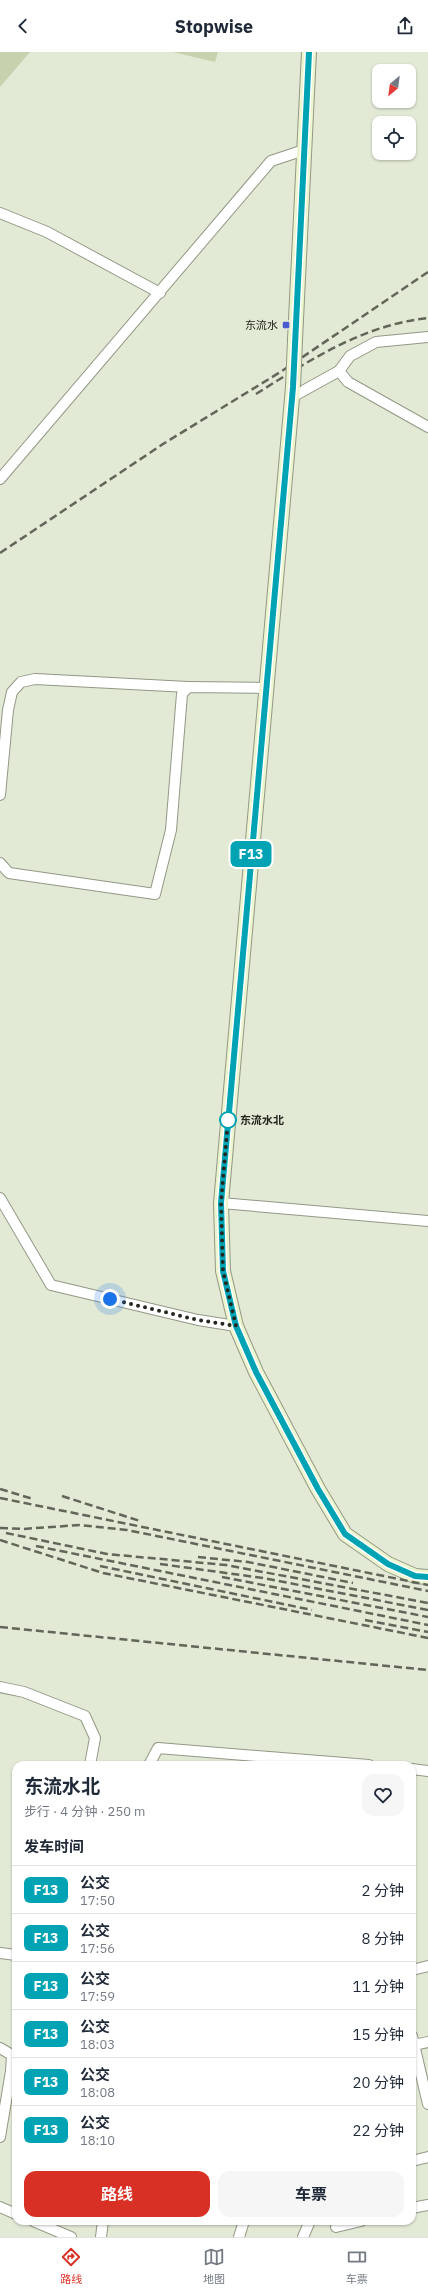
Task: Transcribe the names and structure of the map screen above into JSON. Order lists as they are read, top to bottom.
{
  "places": {
    "transit": ["东流水"],
    "other": ["东流水北"]
  },
  "lines": ["bus line F13"],
  "north": "bottom left",
  "page": {
    "header": "Stopwise",
    "on_map": "F13",
    "heading": [
      ["东流水北", "步行 · 4 分钟 · 250 m"],
      "发车时间"
    ],
    "list": [
      {
        "mark": "F13",
        "name": "公交",
        "note": "17:50",
        "value": "2 分钟"
      },
      {
        "mark": "F13",
        "name": "公交",
        "note": "17:56",
        "value": "8 分钟"
      },
      {
        "mark": "F13",
        "name": "公交",
        "note": "17:59",
        "value": "11 分钟"
      },
      {
        "mark": "F13",
        "name": "公交",
        "note": "18:03",
        "value": "15 分钟"
      },
      {
        "mark": "F13",
        "name": "公交",
        "note": "18:08",
        "value": "20 分钟"
      },
      {
        "mark": "F13",
        "name": "公交",
        "note": "18:10",
        "value": "22 分钟"
      }
    ],
    "buttons": ["路线", "车票"],
    "tabs": ["路线", "地图", "车票"]
  }
}
